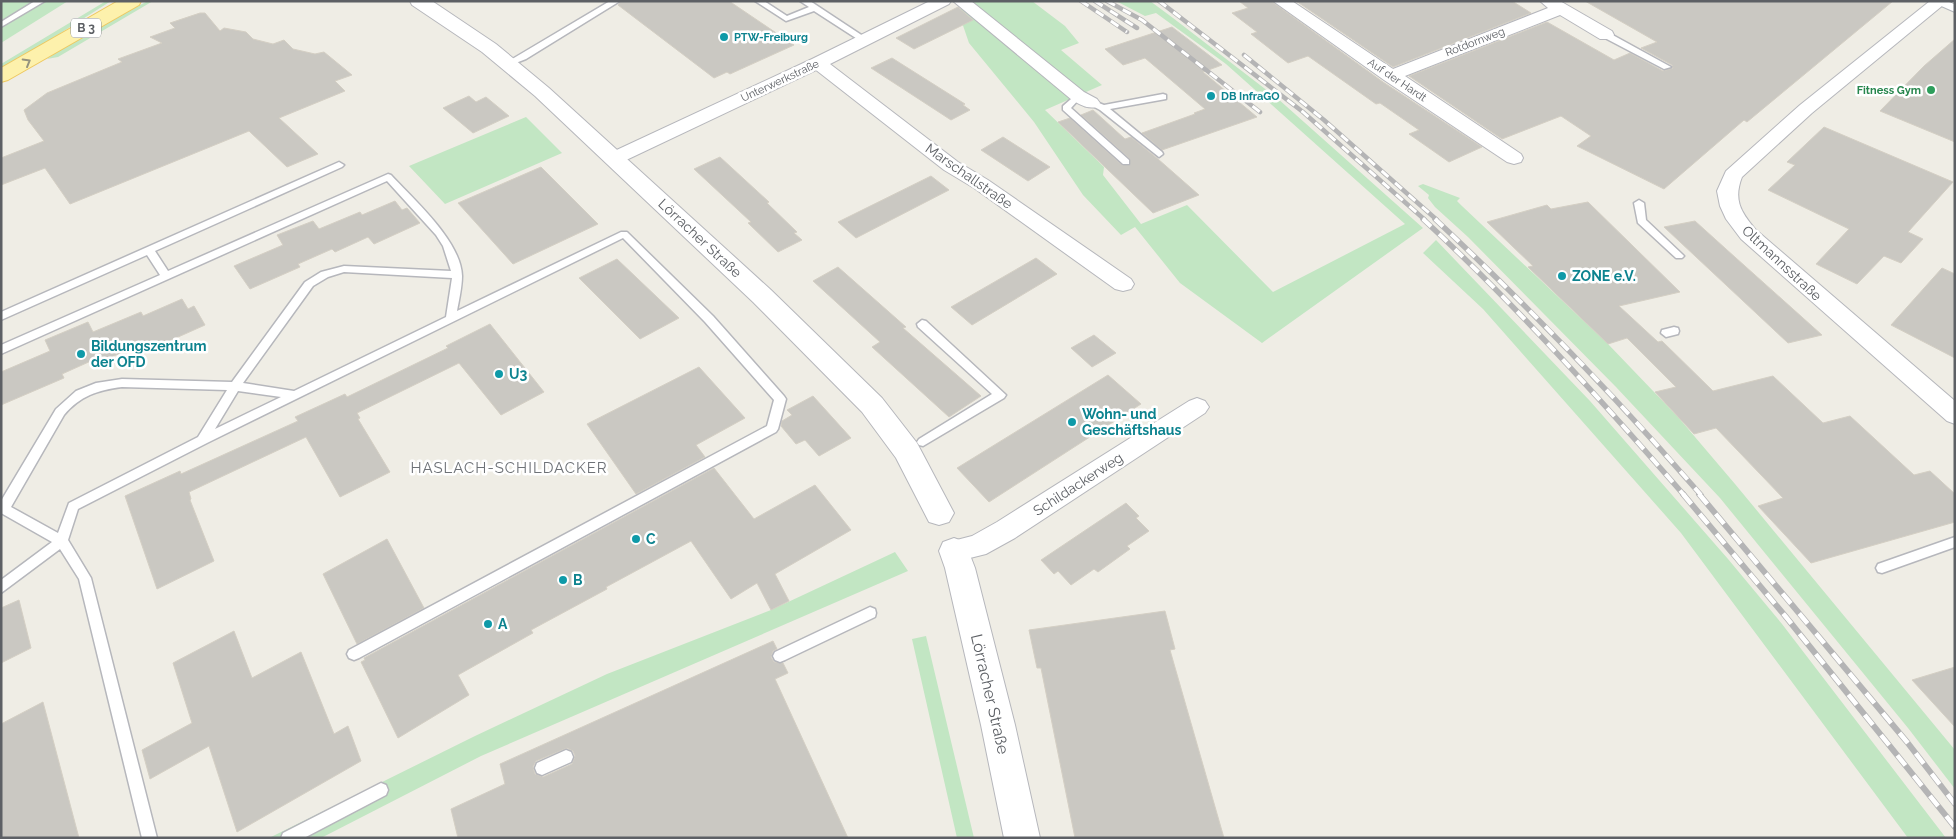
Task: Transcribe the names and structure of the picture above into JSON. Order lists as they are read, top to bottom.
{
  "streets": {
    "main road": ["B 3"],
    "street": [
      "Rotdornweg",
      "Auf der Hardt",
      "Unterwerkstraße",
      "Marschallstraße",
      "Lörracher Straße",
      "Oltmannsstraße",
      "Schildackerweg"
    ]
  },
  "crossings": [
    ["Rotdornweg", "Auf der Hardt"],
    ["Unterwerkstraße", "Marschallstraße"],
    ["Unterwerkstraße", "Lörracher Straße"],
    ["Lörracher Straße", "Schildackerweg"]
  ],
  "districts": ["HASLACH-SCHILDACKER"],
  "places": [
    "PTW-Freiburg",
    "Fitness Gym",
    "DB InfraGO",
    "ZONE e.V.",
    "Bildungszentrum der OFD",
    "U3",
    "Wohn- und Geschäftshaus",
    "C",
    "B",
    "A"
  ]
}
